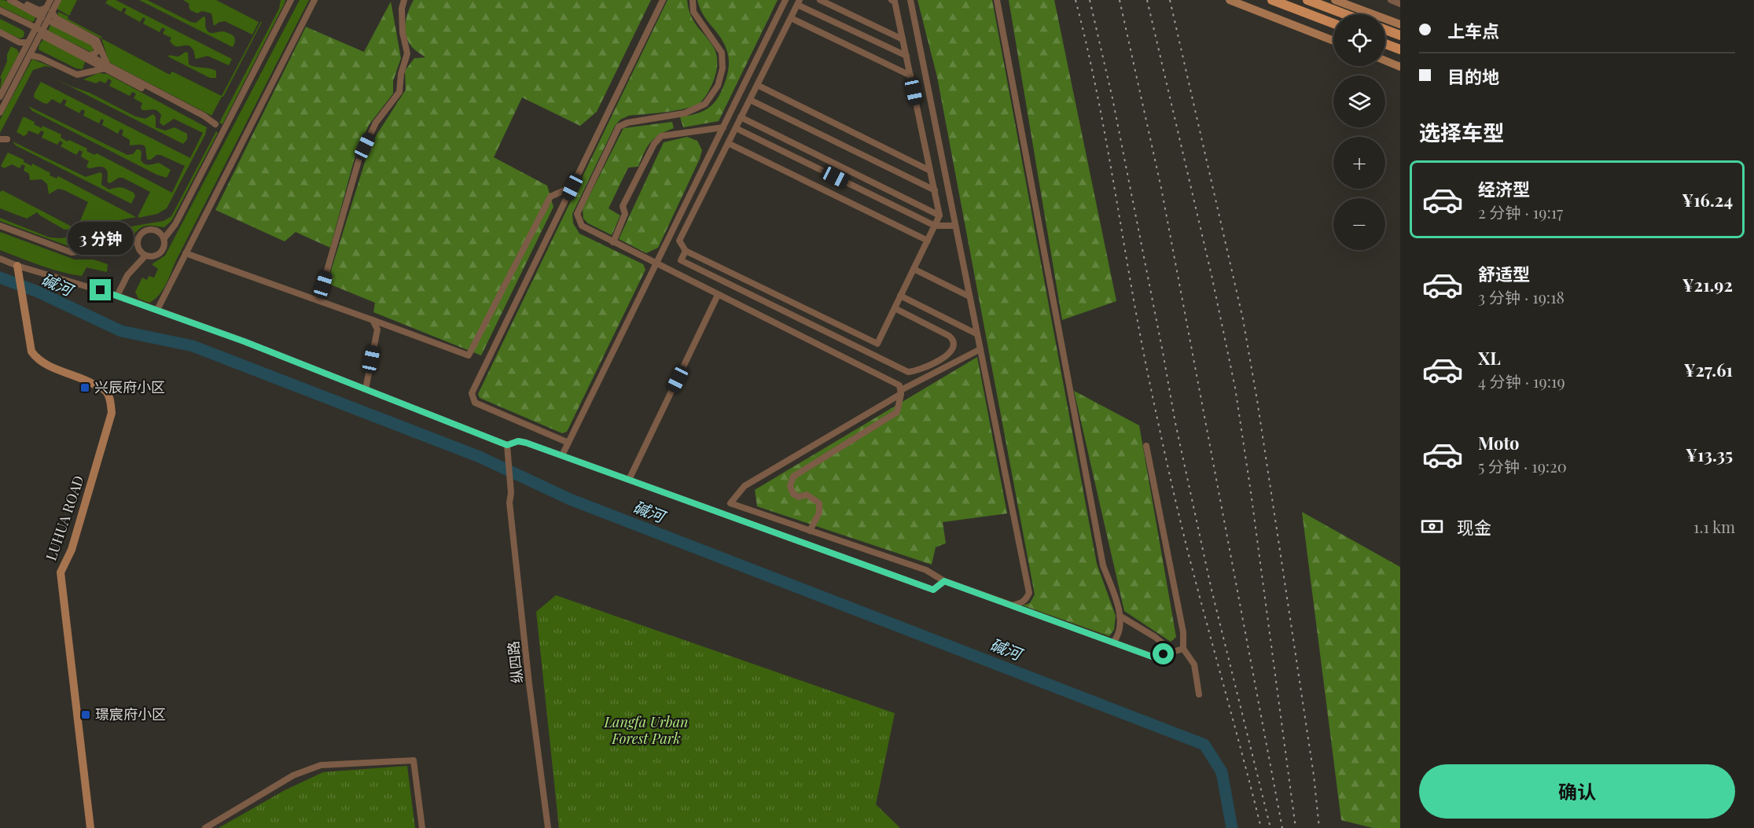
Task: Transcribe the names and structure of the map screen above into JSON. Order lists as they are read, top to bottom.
{
  "streets": {
    "street": ["LUHUA ROAD", "纵四路"]
  },
  "water": ["碱河"],
  "parks": ["Langfa Urban Forest Park"],
  "places": {
    "transit": ["兴辰府小区", "璟宸府小区"]
  },
  "page": {
    "banner": ["上车点", "目的地"],
    "map_buttons": ["+", "−"],
    "heading": "选择车型",
    "list": [
      {
        "name": "经济型",
        "note": "2 分钟 · 19:17",
        "value": "¥16.24"
      },
      {
        "name": "舒适型",
        "note": "3 分钟 · 19:18",
        "value": "¥21.92"
      },
      {
        "name": "XL",
        "note": "4 分钟 · 19:19",
        "value": "¥27.61"
      },
      {
        "name": "Moto",
        "note": "5 分钟 · 19:20",
        "value": "¥13.35"
      }
    ],
    "bubble": "3 分钟",
    "pay": ["现金", "1.1 km"],
    "buttons": "确认"
  }
}
